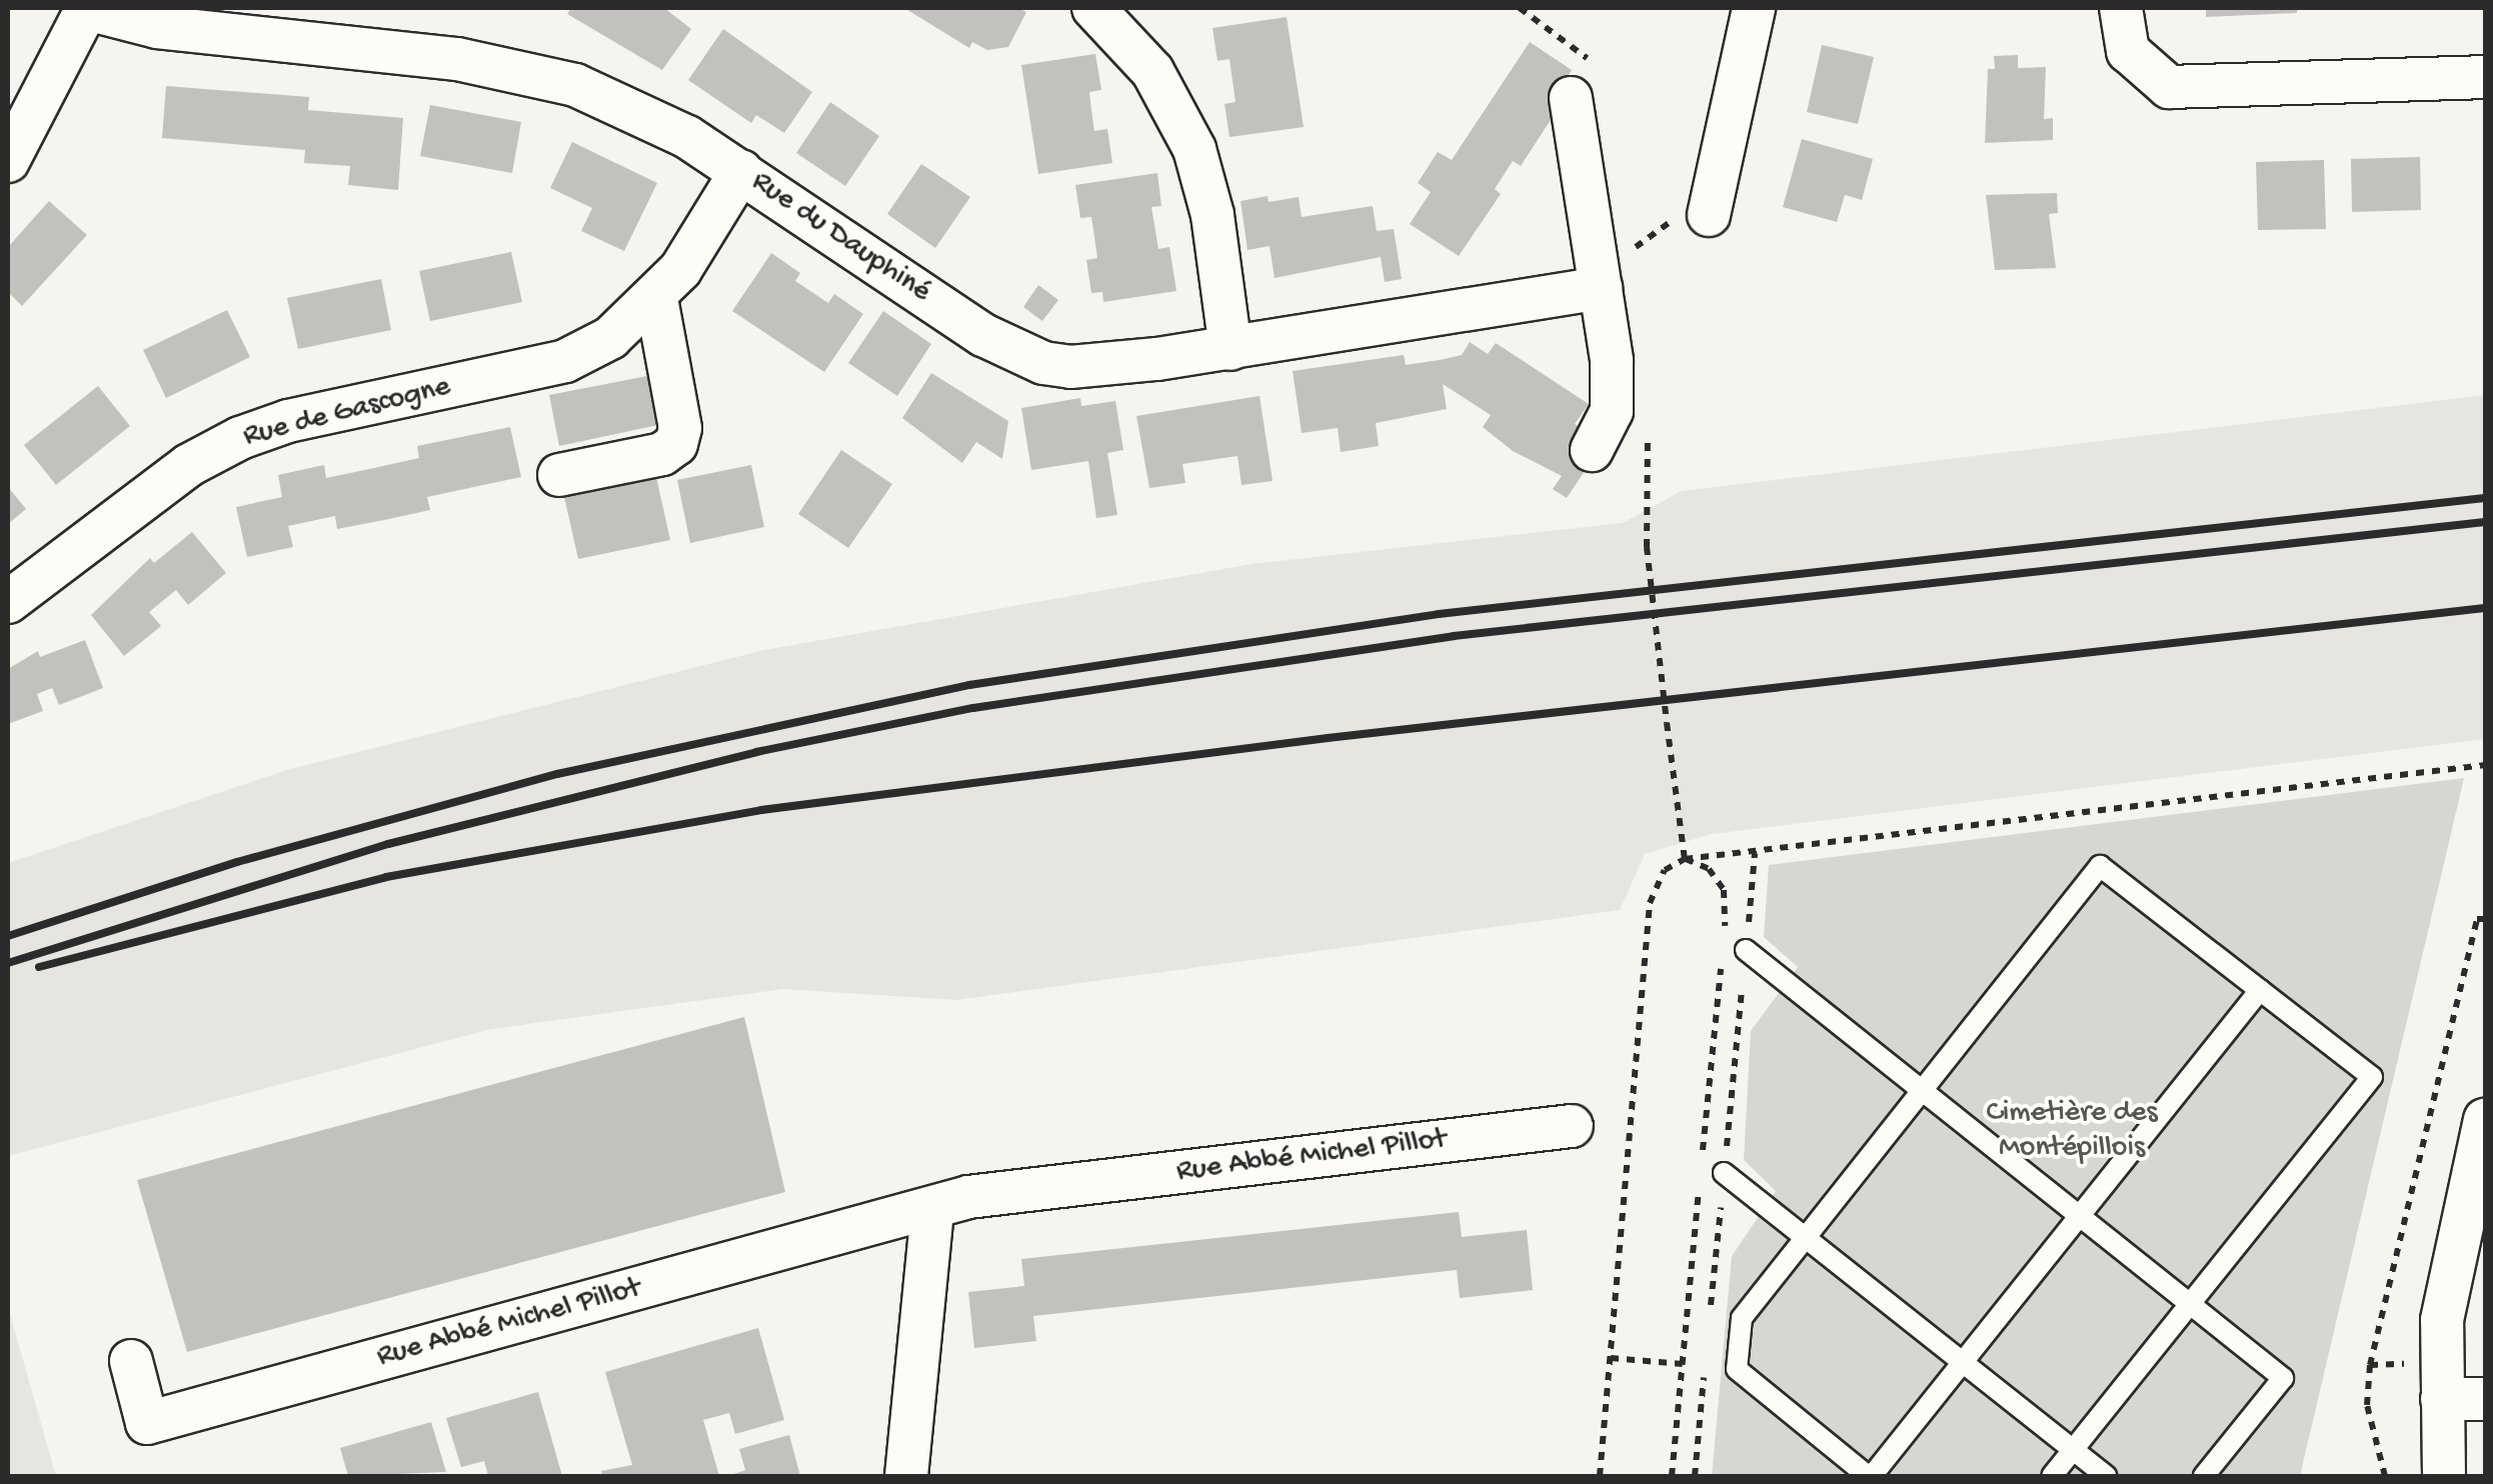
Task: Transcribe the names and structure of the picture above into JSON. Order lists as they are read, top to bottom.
{
  "streets": {
    "street": ["Rue du Dauphiné", "Rue de Gascogne", "Rue Abbé Michel Pillot"]
  },
  "crossings": [
    ["Rue du Dauphiné", "Rue de Gascogne"]
  ],
  "parks": ["Cimetière des Montépillois"]
}
